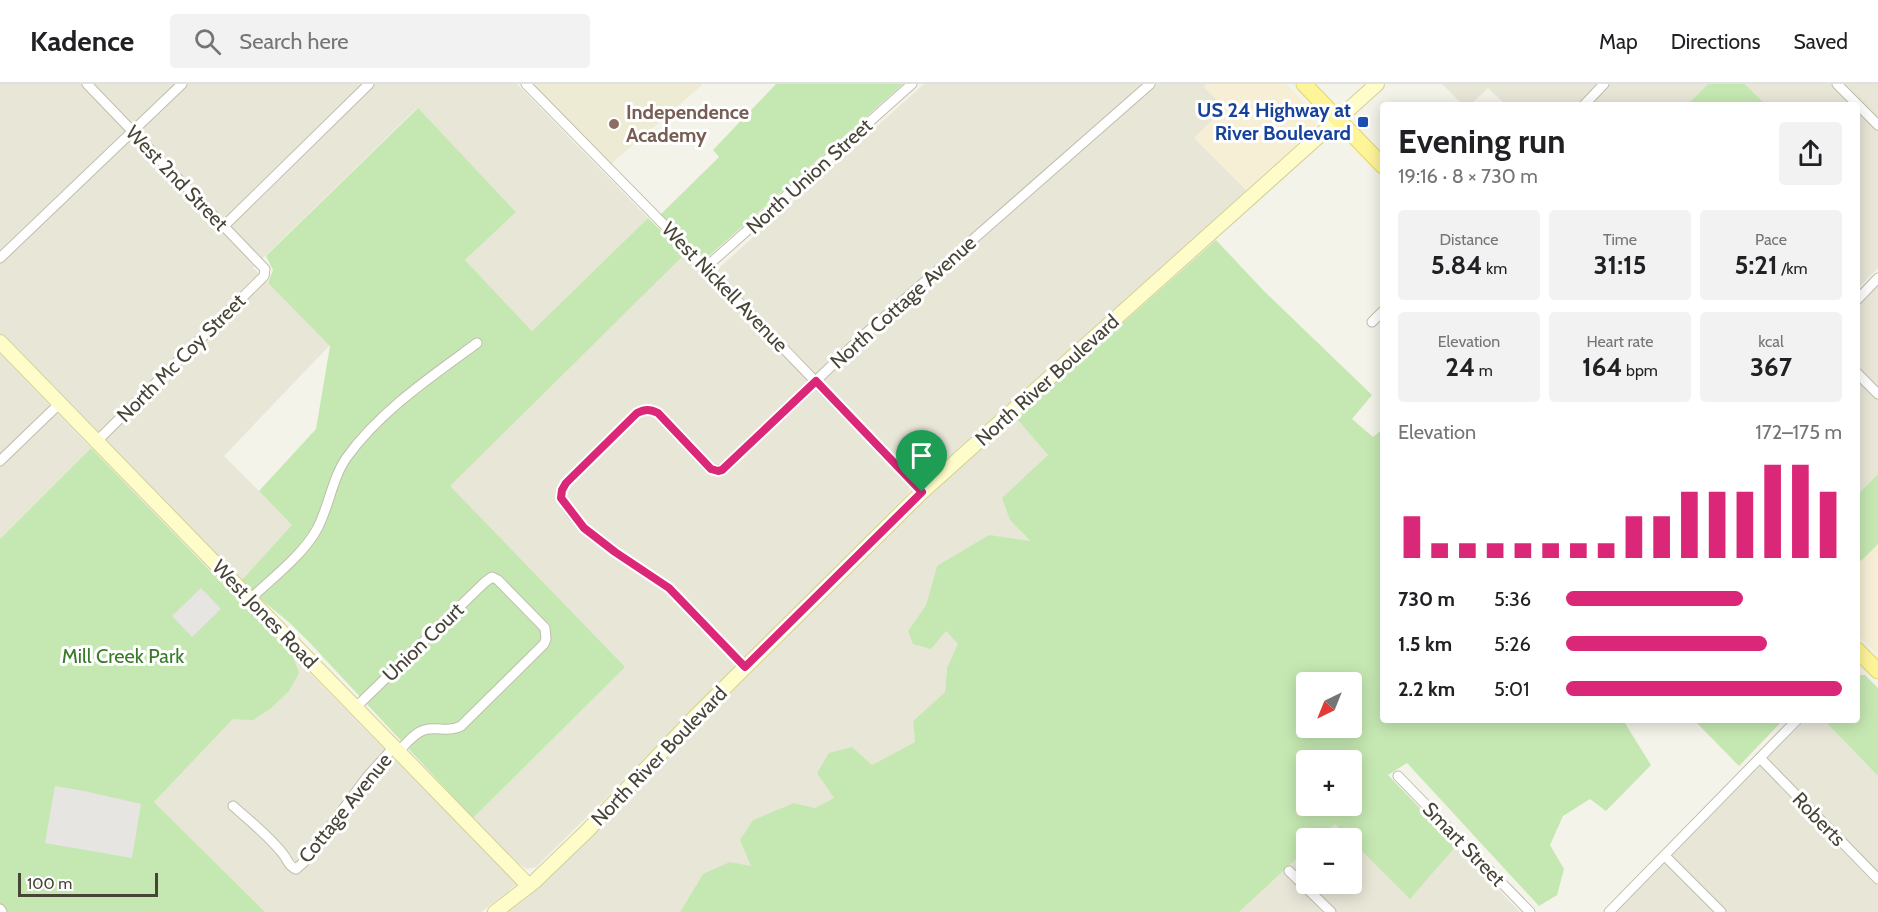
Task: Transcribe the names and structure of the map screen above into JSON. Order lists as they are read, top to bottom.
{
  "streets": {
    "main road": ["North River Boulevard", "West Jones Road"],
    "street": [
      "North Union Street",
      "West 2nd Street",
      "West Nickell Avenue",
      "North Cottage Avenue",
      "North Mc Coy Street",
      "Union Court",
      "Cottage Avenue",
      "Roberts",
      "Smart Street"
    ]
  },
  "crossings": [
    ["North Union Street", "West Nickell Avenue"],
    ["West 2nd Street", "North Mc Coy Street"],
    ["West Nickell Avenue", "North Cottage Avenue"],
    ["West Nickell Avenue", "North River Boulevard"],
    ["North Cottage Avenue", "North River Boulevard"],
    ["North Mc Coy Street", "West Jones Road"],
    ["North River Boulevard", "West Jones Road"],
    ["West Jones Road", "Union Court"],
    ["West Jones Road", "Cottage Avenue"],
    ["Union Court", "Cottage Avenue"]
  ],
  "parks": ["Mill Creek Park"],
  "places": {
    "transit": ["US 24 Highway at River Boulevard"],
    "other": ["Independence Academy"]
  },
  "scale_bar": "100 m",
  "north": "bottom left",
  "page": {
    "header": "Kadence",
    "search": "Search here",
    "nav": ["Map", "Directions", "Saved"],
    "heading": ["Evening run", "19:16 · 8 × 730 m"],
    "stats": [
      ["Distance", "5.84 km"],
      ["Time", "31:15"],
      ["Pace", "5:21 /km"],
      ["Elevation", "24 m"],
      ["Heart rate", "164 bpm"],
      ["kcal", "367"]
    ],
    "chart": ["Elevation", "172–175 m"],
    "list": [
      {
        "name": "730 m",
        "note": "5:36"
      },
      {
        "name": "1.5 km",
        "note": "5:26"
      },
      {
        "name": "2.2 km",
        "note": "5:01"
      }
    ],
    "map_buttons": ["+", "−"],
    "scale": "100 m"
  }
}
